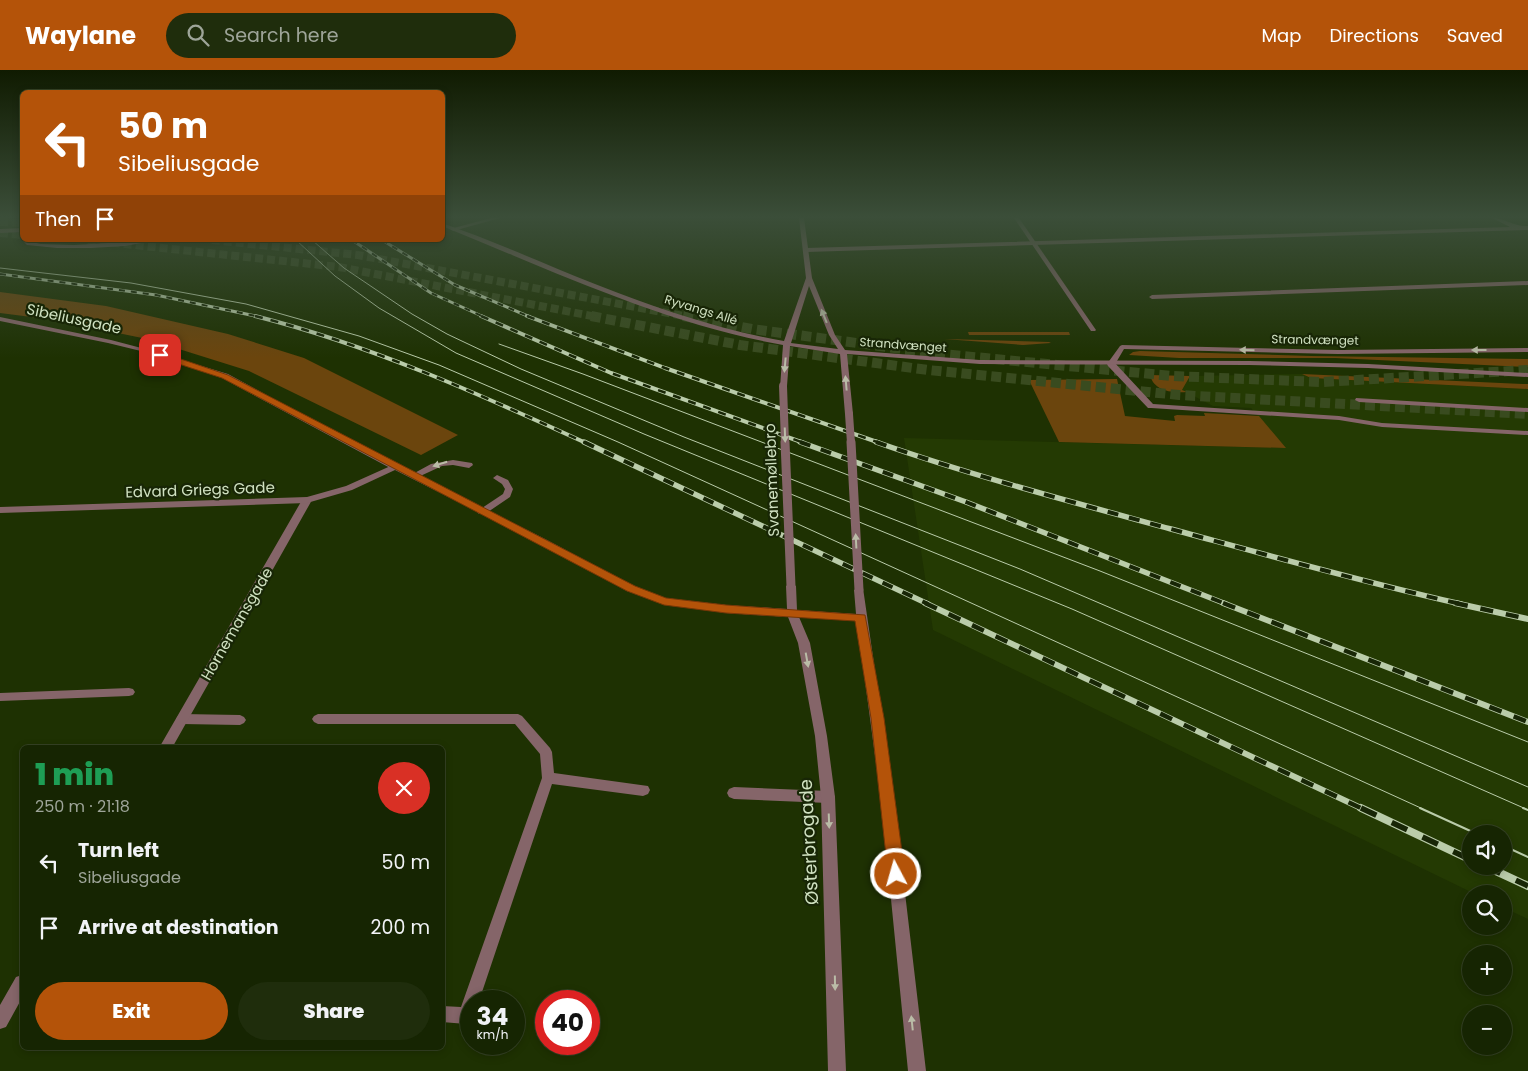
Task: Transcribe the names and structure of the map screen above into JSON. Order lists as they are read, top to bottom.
{
  "streets": {
    "street": [
      "Ryvangs Allé",
      "Sibeliusgade",
      "Strandvænget",
      "Svanemøllebro",
      "Edvard Griegs Gade",
      "Hornemansgade",
      "Østerbrogade"
    ]
  },
  "crossings": [
    ["Ryvangs Allé", "Strandvænget"],
    ["Ryvangs Allé", "Svanemøllebro"],
    ["Sibeliusgade", "Svanemøllebro"],
    ["Sibeliusgade", "Edvard Griegs Gade"],
    ["Sibeliusgade", "Østerbrogade"],
    ["Svanemøllebro", "Østerbrogade"],
    ["Edvard Griegs Gade", "Hornemansgade"]
  ],
  "page": {
    "header": "Waylane",
    "search": "Search here",
    "nav": ["Map", "Directions", "Saved"],
    "turn": ["50 m", "Sibeliusgade"],
    "then": "Then",
    "heading": ["1 min", "250 m · 21:18"],
    "map_buttons": ["+", "−"],
    "list": [
      {
        "name": "Turn left",
        "note": "Sibeliusgade",
        "value": "50 m"
      },
      {
        "name": "Arrive at destination",
        "value": "200 m"
      }
    ],
    "buttons": ["Exit", "Share"],
    "speed": "34 km/h",
    "limit": "40"
  }
}
